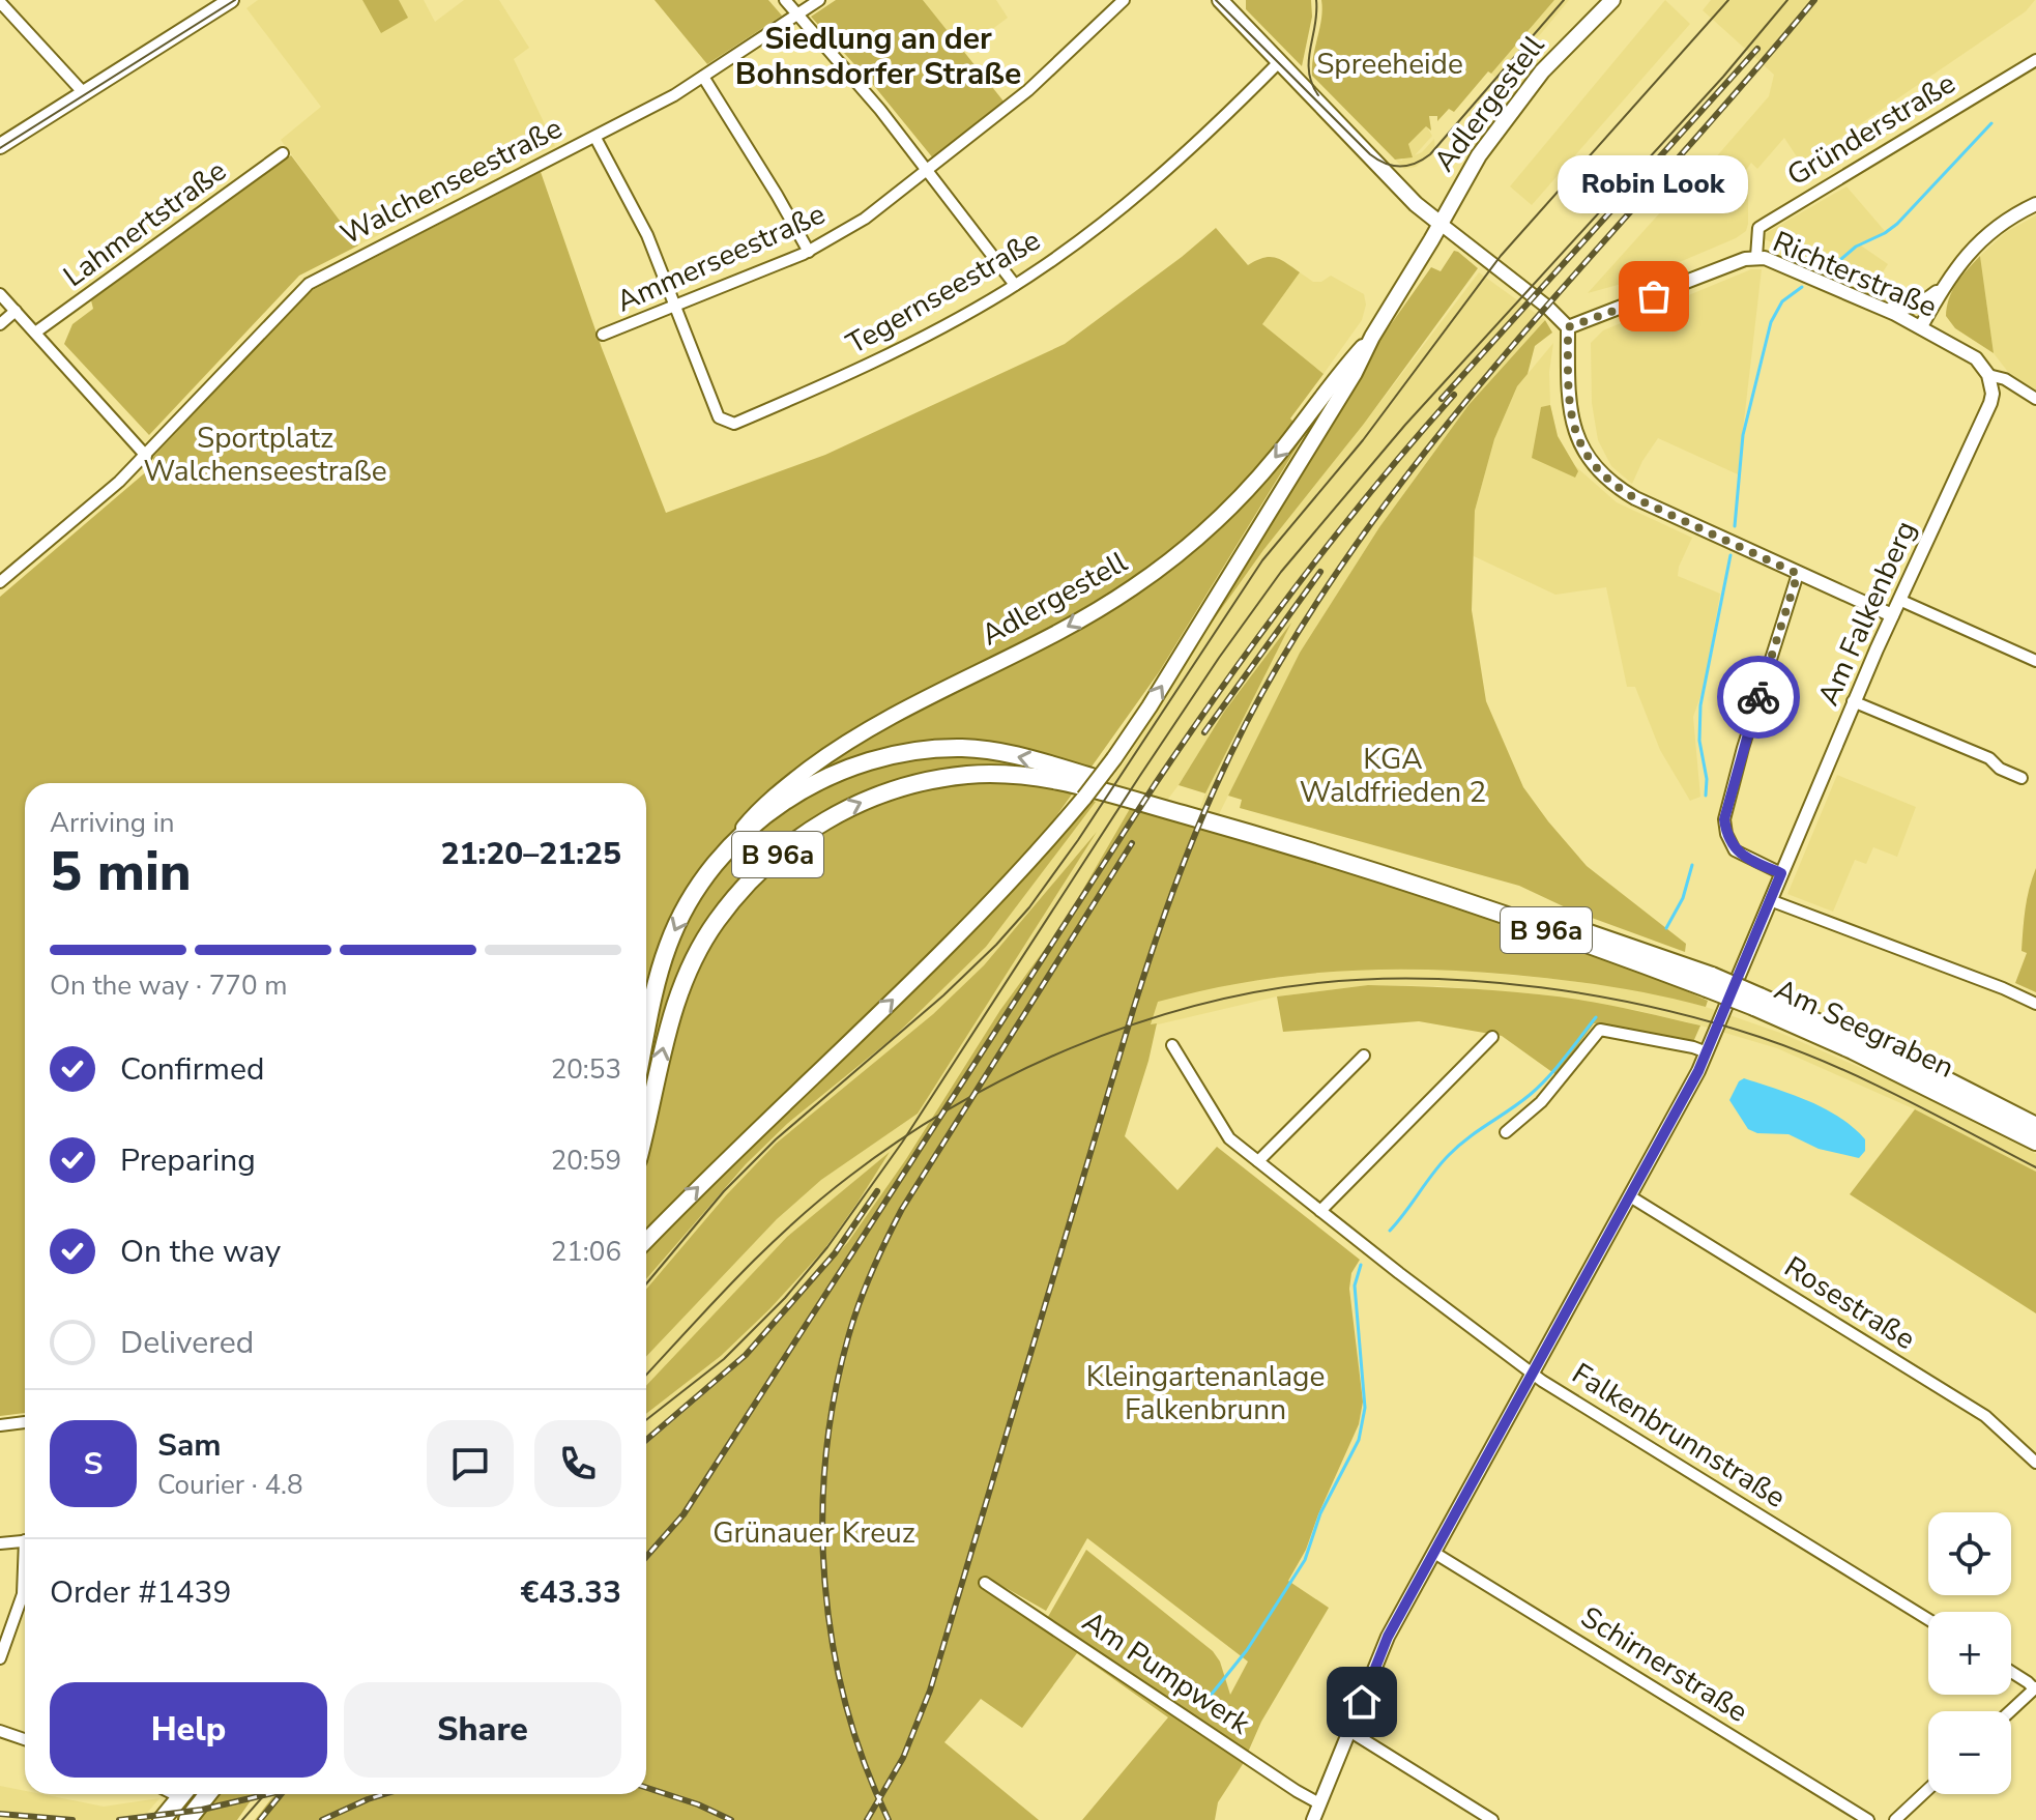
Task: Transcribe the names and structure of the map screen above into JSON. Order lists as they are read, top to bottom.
{
  "streets": {
    "main road": ["Adlergestell", "B 96a", "Am Seegraben"],
    "street": [
      "Gründerstraße",
      "Walchenseestraße",
      "Lahmertstraße",
      "Ammerseestraße",
      "Richterstraße",
      "Tegernseestraße",
      "Am Falkenberg",
      "Rosestraße",
      "Falkenbrunnstraße",
      "Schirnerstraße",
      "Am Pumpwerk"
    ]
  },
  "crossings": [
    ["Adlergestell", "B 96a"],
    ["Adlergestell", "Am Seegraben"],
    ["Gründerstraße", "Richterstraße"],
    ["Ammerseestraße", "Tegernseestraße"],
    ["Richterstraße", "Am Falkenberg"],
    ["Am Falkenberg", "Rosestraße"],
    ["Am Falkenberg", "Falkenbrunnstraße"],
    ["Am Falkenberg", "Schirnerstraße"],
    ["Am Falkenberg", "Am Pumpwerk"],
    ["B 96a", "Am Seegraben"]
  ],
  "districts": ["Siedlung an der Bohnsdorfer Straße"],
  "parks": [
    "Spreeheide",
    "Sportplatz Walchenseestraße",
    "KGA Waldfrieden 2",
    "Kleingartenanlage Falkenbrunn",
    "Grünauer Kreuz"
  ],
  "places": ["Robin Look"],
  "page": {
    "bubble": "Robin Look",
    "heading": ["5 min", "Arriving in", "21:20–21:25"],
    "panel": [
      "Sam",
      "Courier · 4.8",
      "Order #1439",
      "€43.33"
    ],
    "bar": "On the way · 770 m",
    "list": [
      ["Confirmed", "20:53"],
      ["Preparing", "20:59"],
      ["On the way", "21:06"],
      "Delivered"
    ],
    "round": "S",
    "map_buttons": ["+", "−"],
    "buttons": ["Help", "Share"]
  }
}
